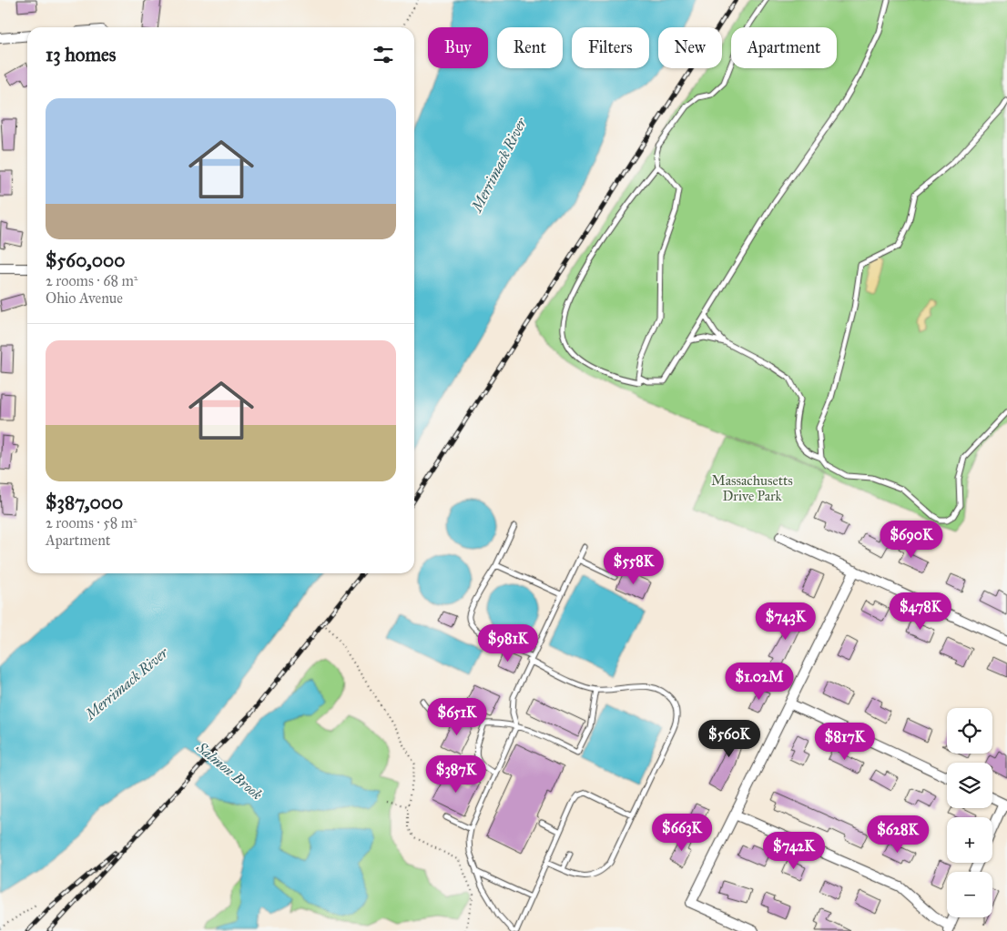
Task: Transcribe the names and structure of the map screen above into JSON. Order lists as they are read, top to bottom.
{
  "water": ["Merrimack River", "Salmon Brook"],
  "parks": ["Massachusetts Drive Park"],
  "page": {
    "chip": [
      "Buy",
      "Rent",
      "Filters",
      "New",
      "Apartment"
    ],
    "heading": "13 homes",
    "list": [
      {
        "name": "$560,000",
        "note": "2 rooms · 68 m² · Ohio Avenue"
      },
      {
        "name": "$387,000",
        "note": "2 rooms · 58 m² · Apartment"
      }
    ],
    "price": [
      "$690K",
      "$558K",
      "$478K",
      "$743K",
      "$981K",
      "$1.02M",
      "$651K",
      "$560K",
      "$817K",
      "$387K",
      "$663K",
      "$628K",
      "$742K"
    ],
    "map_buttons": ["+", "−"]
  }
}
